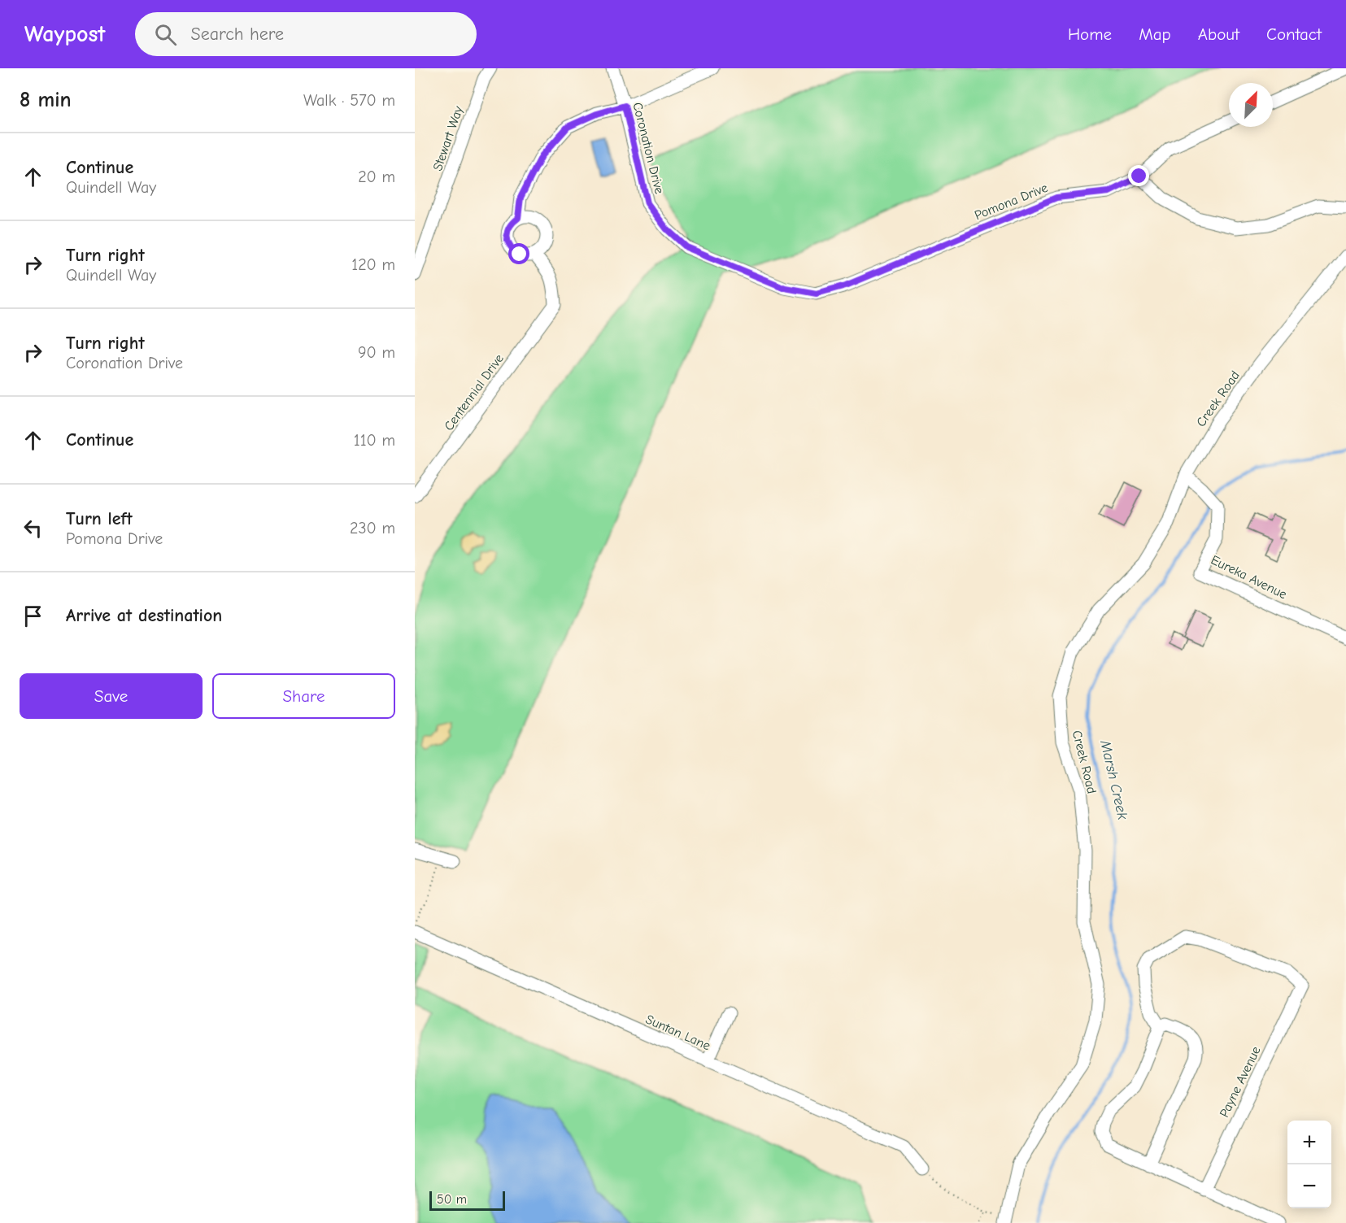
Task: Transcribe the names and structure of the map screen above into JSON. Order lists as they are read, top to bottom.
{
  "streets": {
    "street": [
      "Stewart Way",
      "Coronation Drive",
      "Pomona Drive",
      "Centennial Drive",
      "Creek Road",
      "Eureka Avenue",
      "Suntan Lane",
      "Payne Avenue"
    ]
  },
  "crossings": [
    ["Coronation Drive", "Pomona Drive"],
    ["Creek Road", "Eureka Avenue"]
  ],
  "water": ["Marsh Creek"],
  "scale_bar": "50 m",
  "north": "top right",
  "page": {
    "header": "Waypost",
    "search": "Search here",
    "nav": [
      "Home",
      "Map",
      "About",
      "Contact"
    ],
    "heading": ["8 min", "Walk · 570 m"],
    "list": [
      ["Continue", "Quindell Way", "20 m"],
      ["Turn right", "Quindell Way", "120 m"],
      ["Turn right", "Coronation Drive", "90 m"],
      ["Continue", "110 m"],
      ["Turn left", "Pomona Drive", "230 m"],
      "Arrive at destination"
    ],
    "buttons": ["Save", "Share"],
    "map_buttons": ["+", "−"],
    "scale": "50 m"
  }
}
